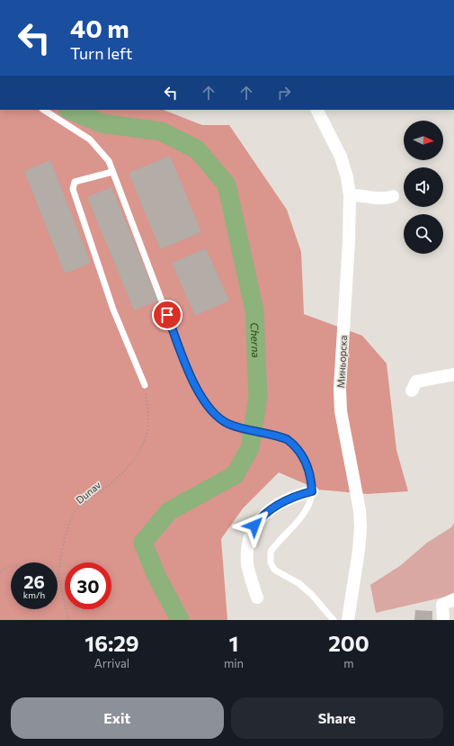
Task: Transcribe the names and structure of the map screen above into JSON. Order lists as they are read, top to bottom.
{
  "streets": {
    "street": ["Миньорска"],
    "path": ["Dunav"]
  },
  "water": ["Cherna"],
  "north": "right",
  "page": {
    "turn": ["40 m", "Turn left"],
    "speed": "26 km/h",
    "limit": "30",
    "eta": [
      "16:29",
      "Arrival",
      "1",
      "min",
      "200",
      "m"
    ],
    "buttons": ["Exit", "Share"]
  }
}
